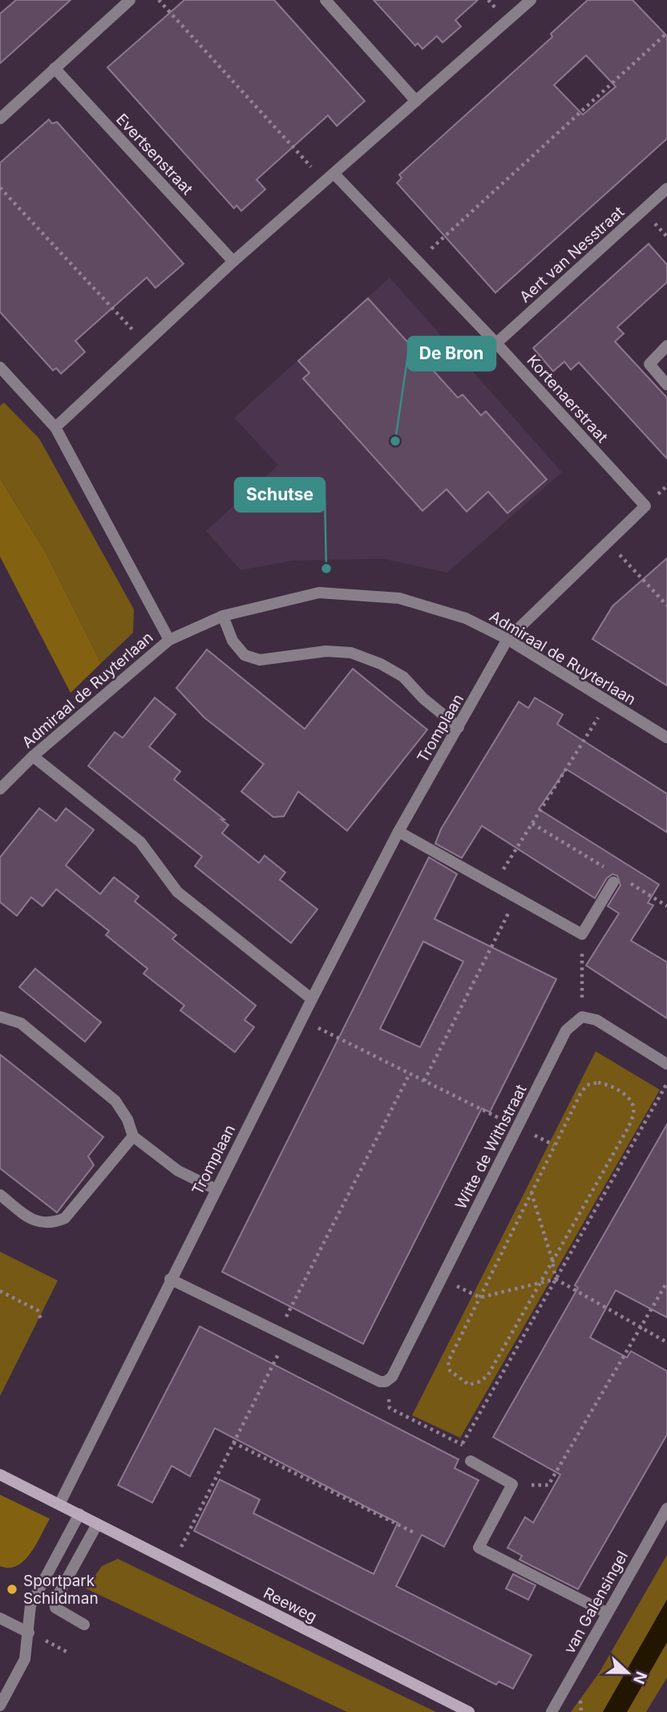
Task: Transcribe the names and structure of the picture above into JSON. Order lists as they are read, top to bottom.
{
  "streets": {
    "main road": ["Reeweg"],
    "street": [
      "Evertsenstraat",
      "Aert van Nesstraat",
      "Kortenaerstraat",
      "Admiraal de Ruyterlaan",
      "Tromplaan",
      "Witte de Withstraat",
      "van Galensingel"
    ]
  },
  "crossings": [
    ["Aert van Nesstraat", "Kortenaerstraat"],
    ["Kortenaerstraat", "Admiraal de Ruyterlaan"],
    ["Kortenaerstraat", "Tromplaan"],
    ["Admiraal de Ruyterlaan", "Tromplaan"],
    ["Tromplaan", "Reeweg"]
  ],
  "places": ["De Bron", "Schutse", "Sportpark Schildman"],
  "north": "right"
}
